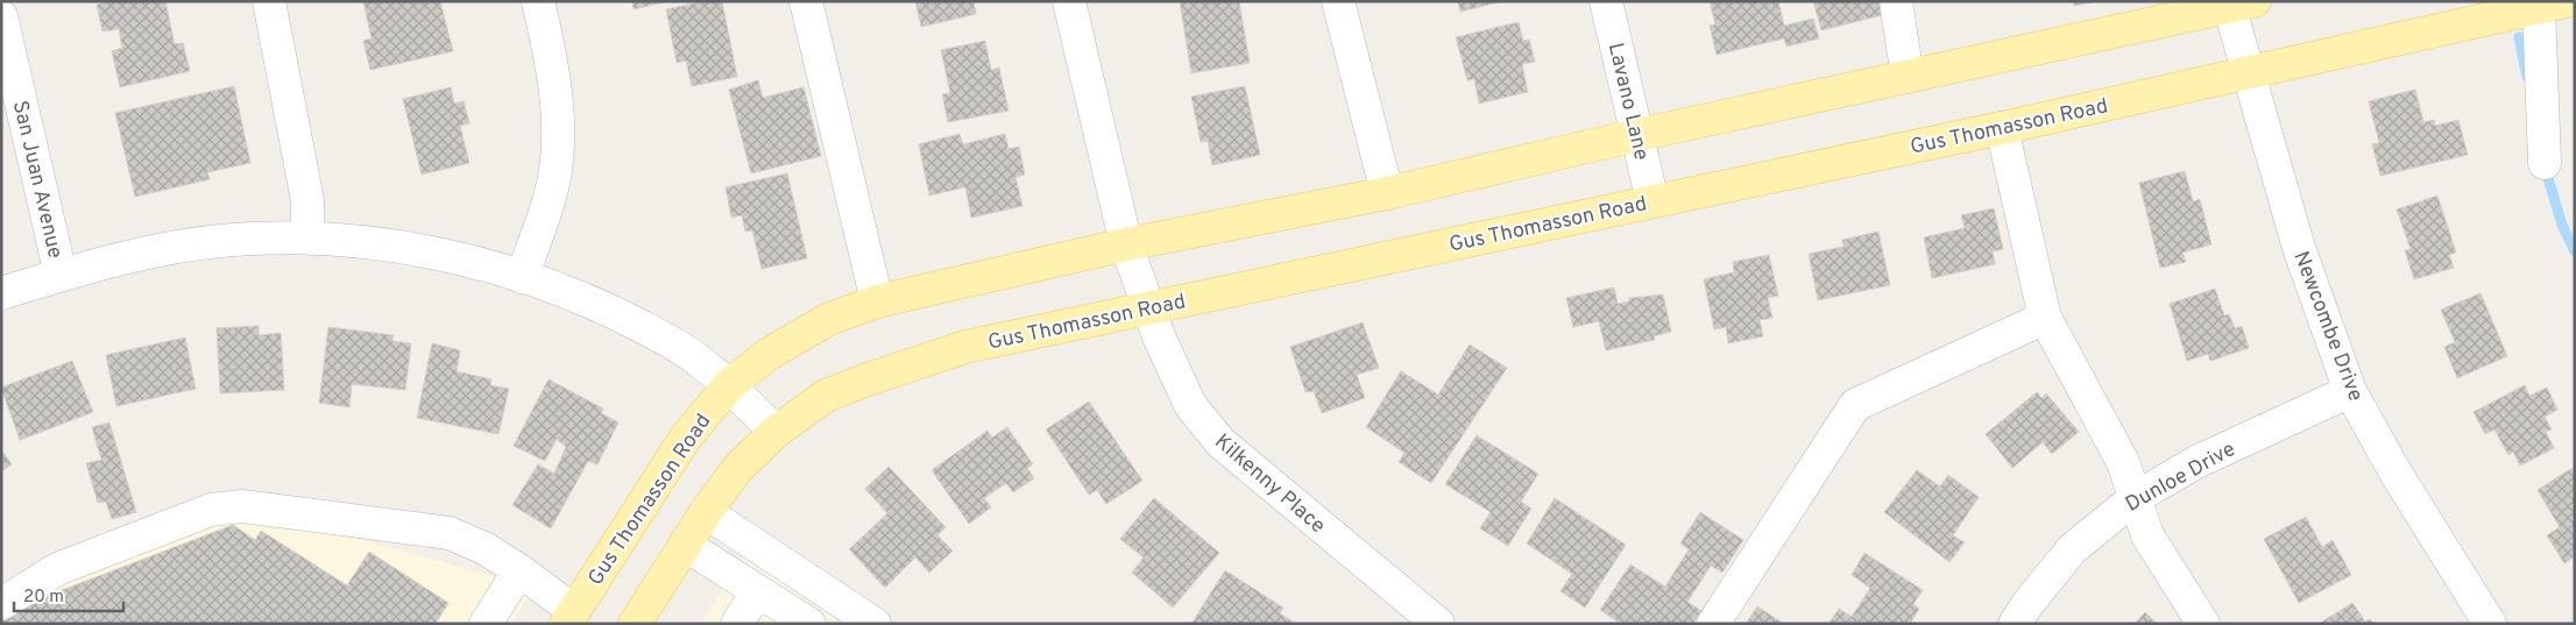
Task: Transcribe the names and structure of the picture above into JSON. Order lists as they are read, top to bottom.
{
  "streets": {
    "main road": ["Gus Thomasson Road"],
    "street": [
      "Lavano Lane",
      "San Juan Avenue",
      "Newcombe Drive",
      "Dunloe Drive",
      "Kilkenny Place"
    ]
  },
  "crossings": [
    ["Lavano Lane", "Gus Thomasson Road"],
    ["Gus Thomasson Road", "Newcombe Drive"],
    ["Gus Thomasson Road", "Kilkenny Place"],
    ["Newcombe Drive", "Dunloe Drive"]
  ],
  "scale_bar": "20 m"
}
